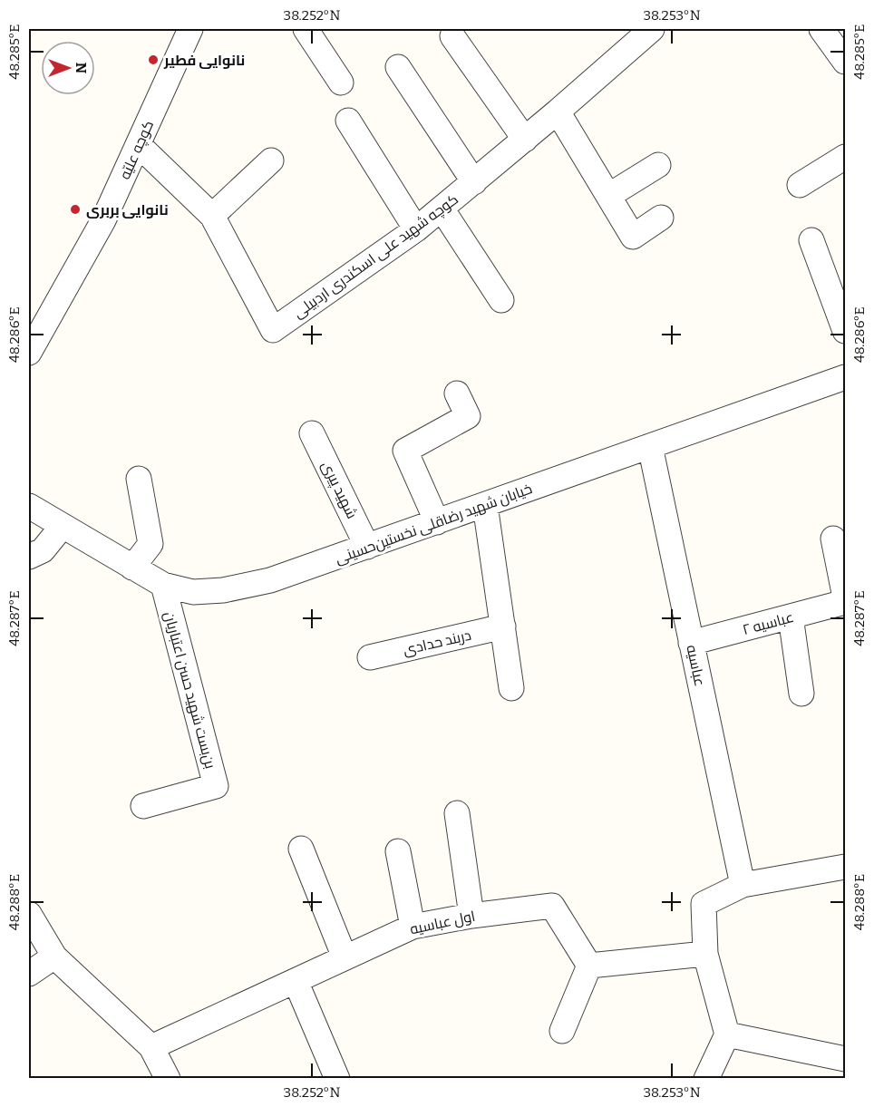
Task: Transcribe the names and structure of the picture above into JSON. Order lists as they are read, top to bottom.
{
  "streets": {
    "street": [
      "کوچه علیّه",
      "کوچه شهید علی اسکندری اردبیلی",
      "شهید پیری",
      "خیابان شهید رضاقلی نخستین‌حسینی",
      "عباسیه ۲",
      "دربند حدادی",
      "عباسیه",
      "بن‌بست شهید حسن اعتباریان",
      "اول عباسیه"
    ]
  },
  "crossings": [
    ["کوچه علیّه", "کوچه شهید علی اسکندری اردبیلی"],
    ["شهید پیری", "خیابان شهید رضاقلی نخستین‌حسینی"],
    ["خیابان شهید رضاقلی نخستین‌حسینی", "عباسیه"],
    ["خیابان شهید رضاقلی نخستین‌حسینی", "بن‌بست شهید حسن اعتباریان"],
    ["عباسیه ۲", "عباسیه"]
  ],
  "places": ["نانوایی فطیر", "نانوایی بربری"],
  "north": "right",
  "coordinates": [
    "38.252°N",
    "38.253°N",
    "48.285°E",
    "48.286°E",
    "48.287°E",
    "48.288°E"
  ]
}
